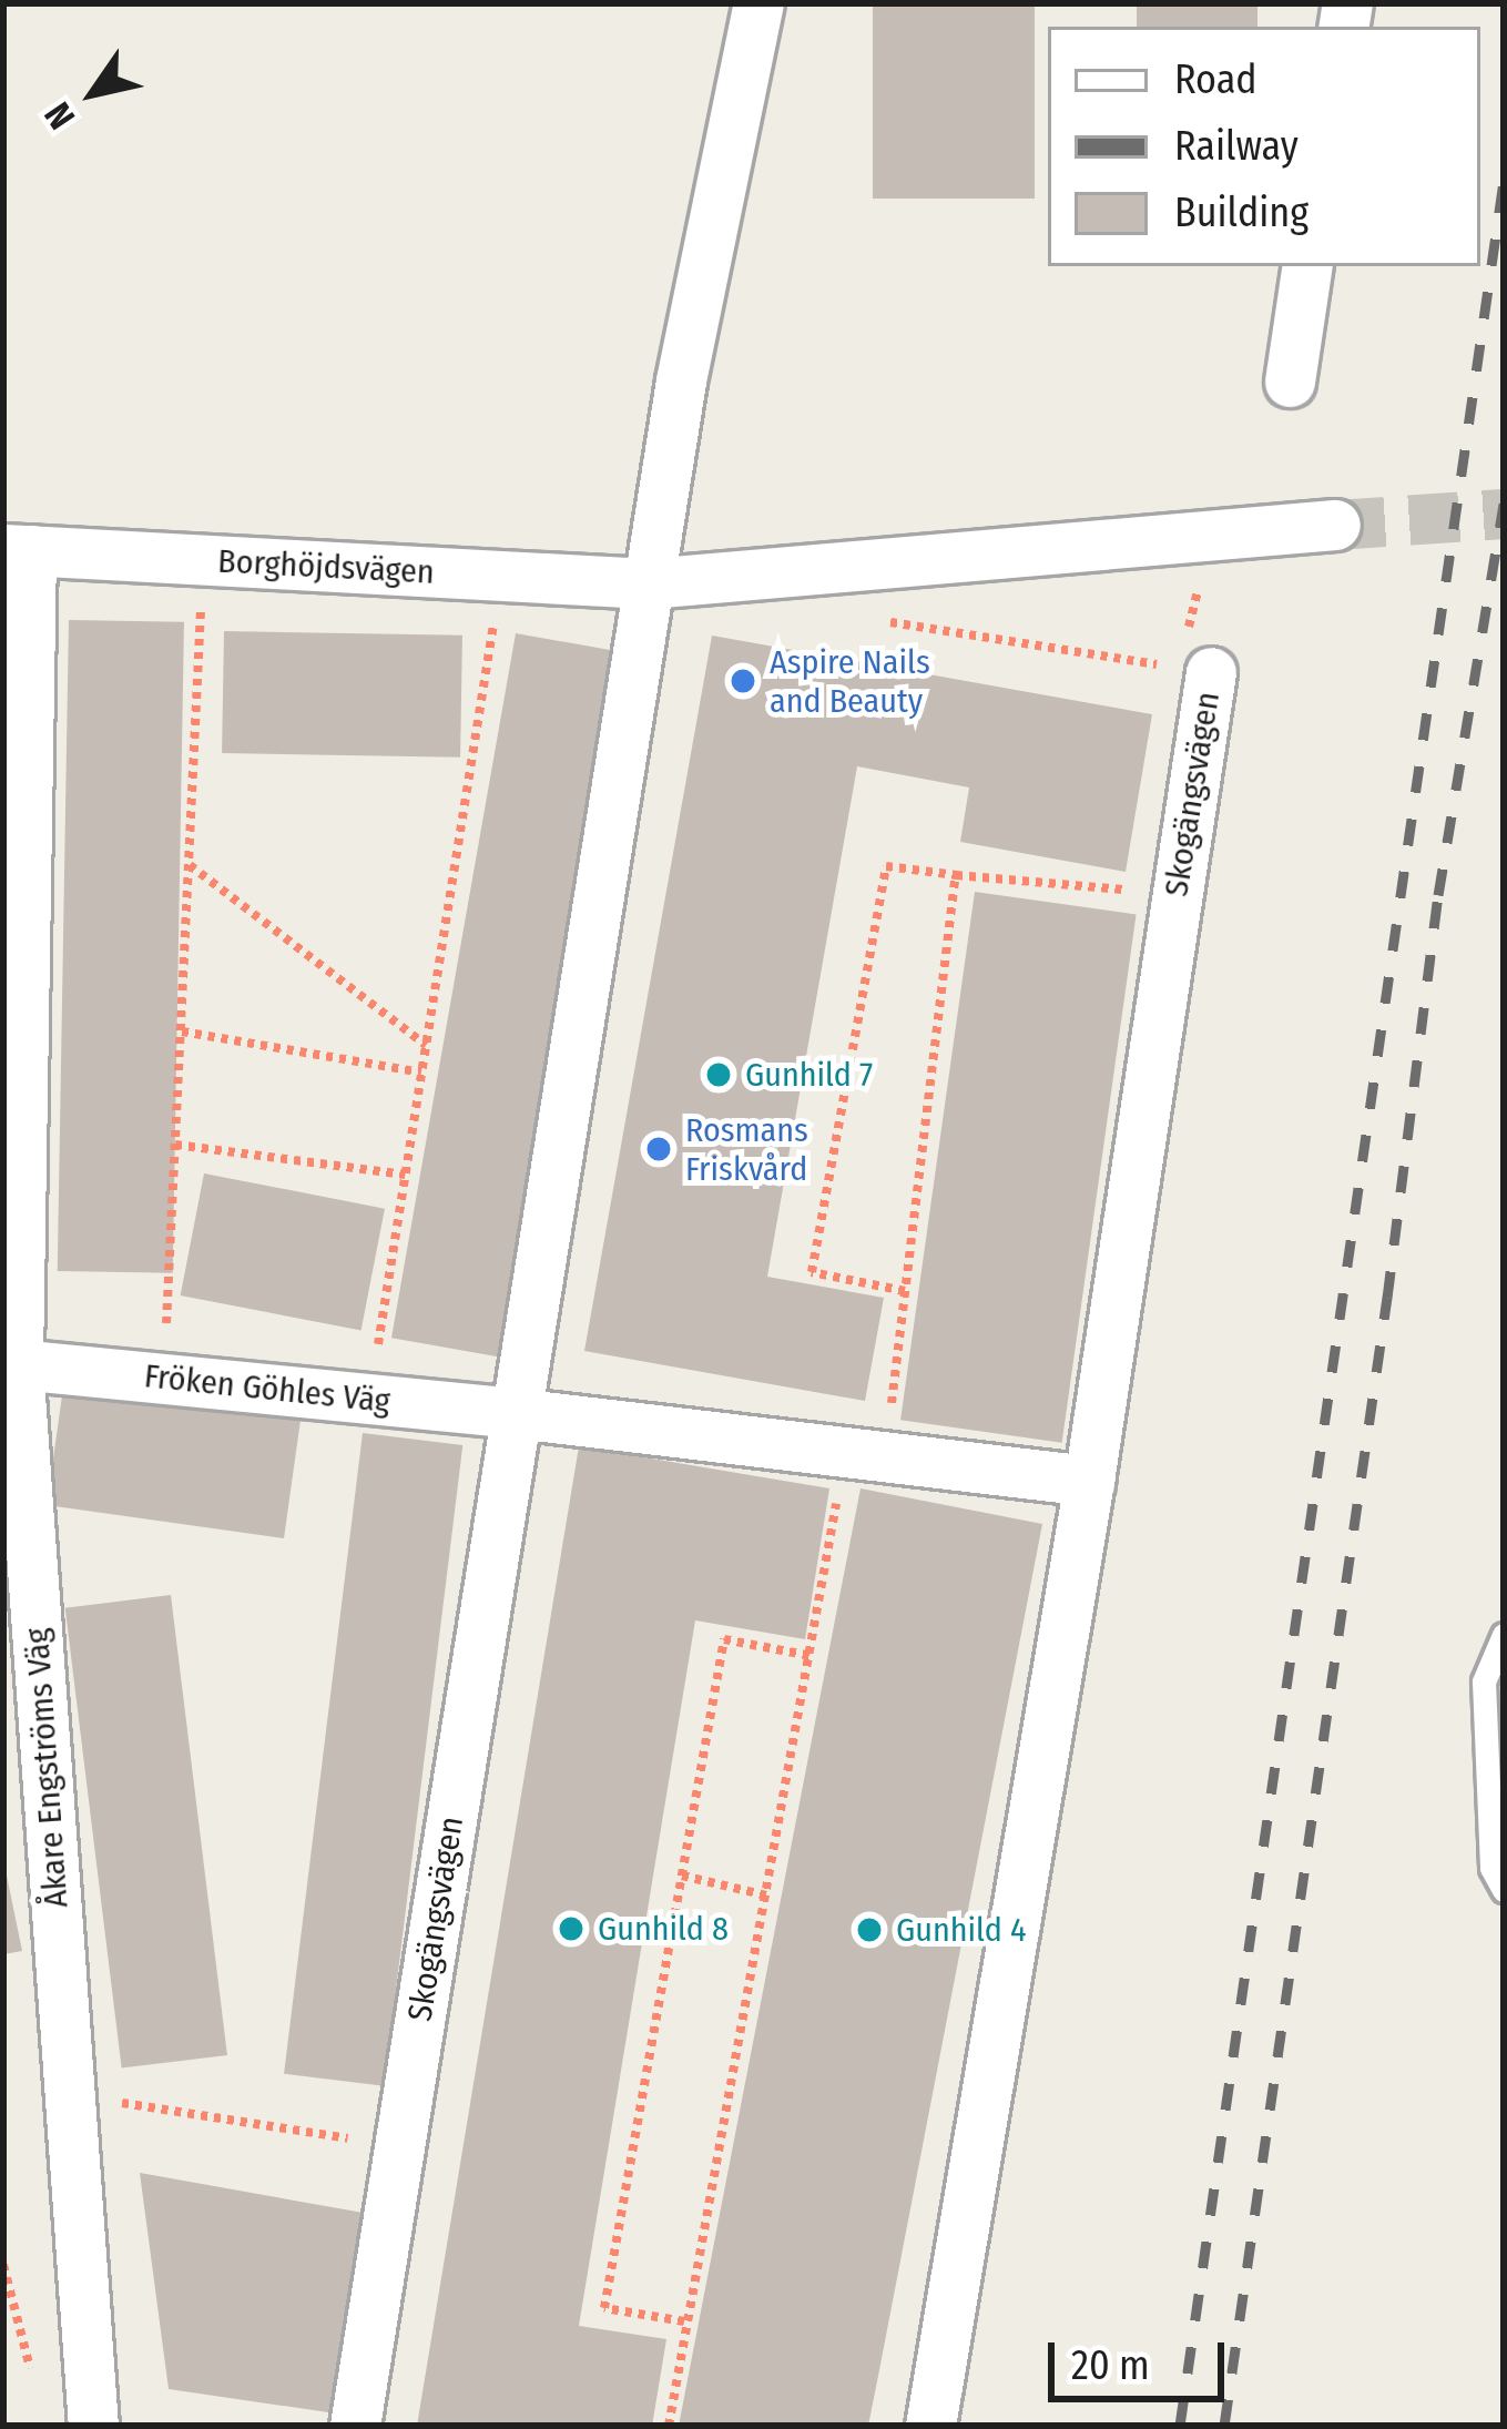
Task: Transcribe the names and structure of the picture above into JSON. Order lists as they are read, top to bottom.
{
  "streets": {
    "street": [
      "Borghöjdsvägen",
      "Skogängsvägen",
      "Fröken Göhles Väg",
      "Åkare Engströms Väg"
    ]
  },
  "crossings": [
    ["Borghöjdsvägen", "Skogängsvägen"],
    ["Borghöjdsvägen", "Åkare Engströms Väg"],
    ["Skogängsvägen", "Fröken Göhles Väg"],
    ["Fröken Göhles Väg", "Åkare Engströms Väg"]
  ],
  "places": [
    "Aspire Nails and Beauty",
    "Gunhild 7",
    "Rosmans Friskvård",
    "Gunhild 8",
    "Gunhild 4"
  ],
  "legend": ["Road", "Railway", "Building"],
  "scale_bar": "20 m",
  "north": "bottom left"
}
